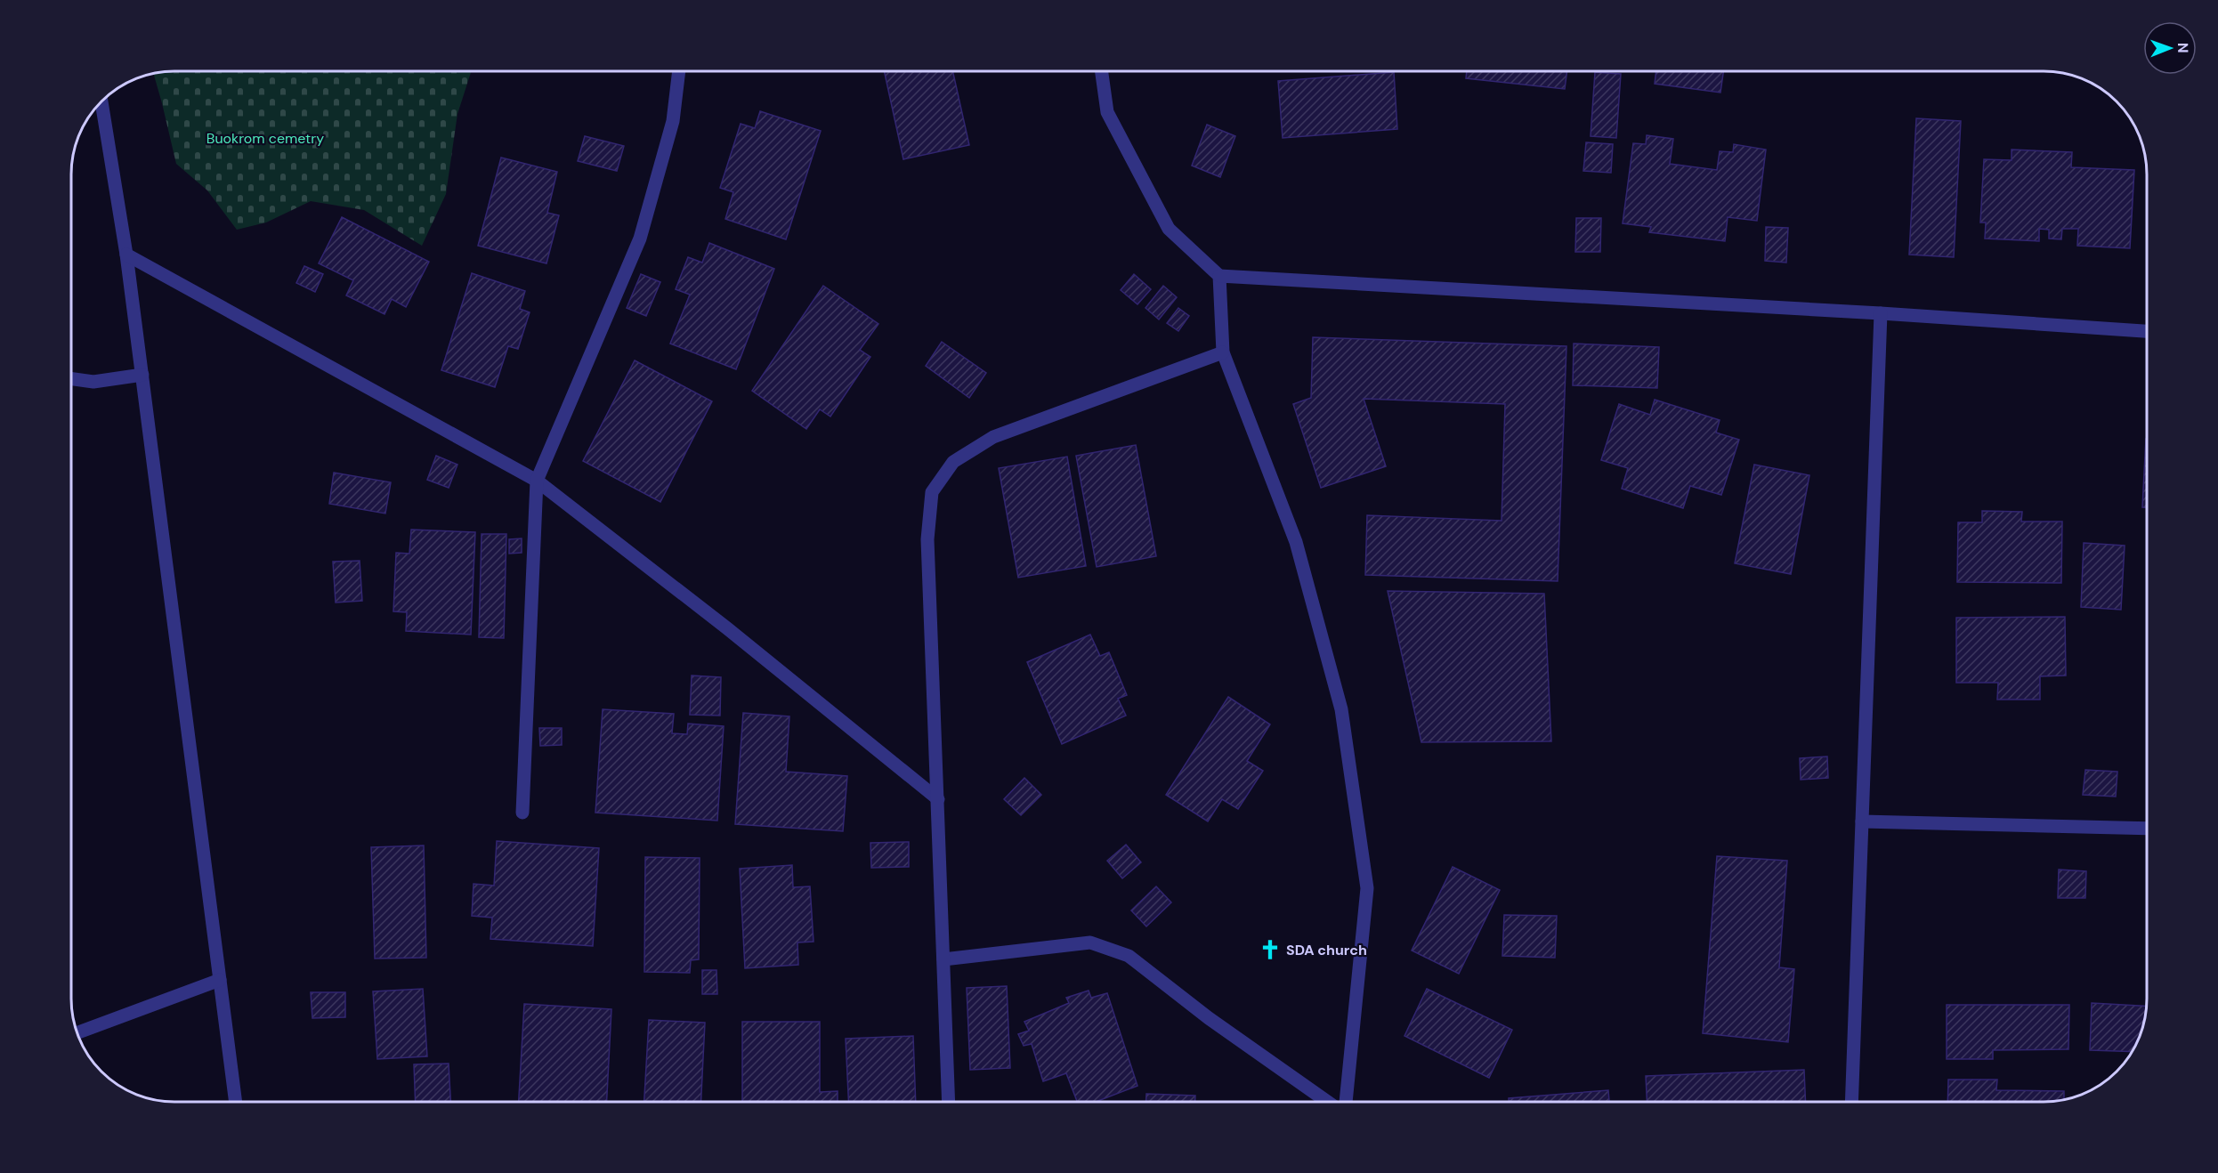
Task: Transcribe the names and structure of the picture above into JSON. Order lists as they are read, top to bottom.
{
  "parks": ["Buokrom cemetry"],
  "places": {
    "church": ["SDA church"]
  },
  "north": "right"
}
